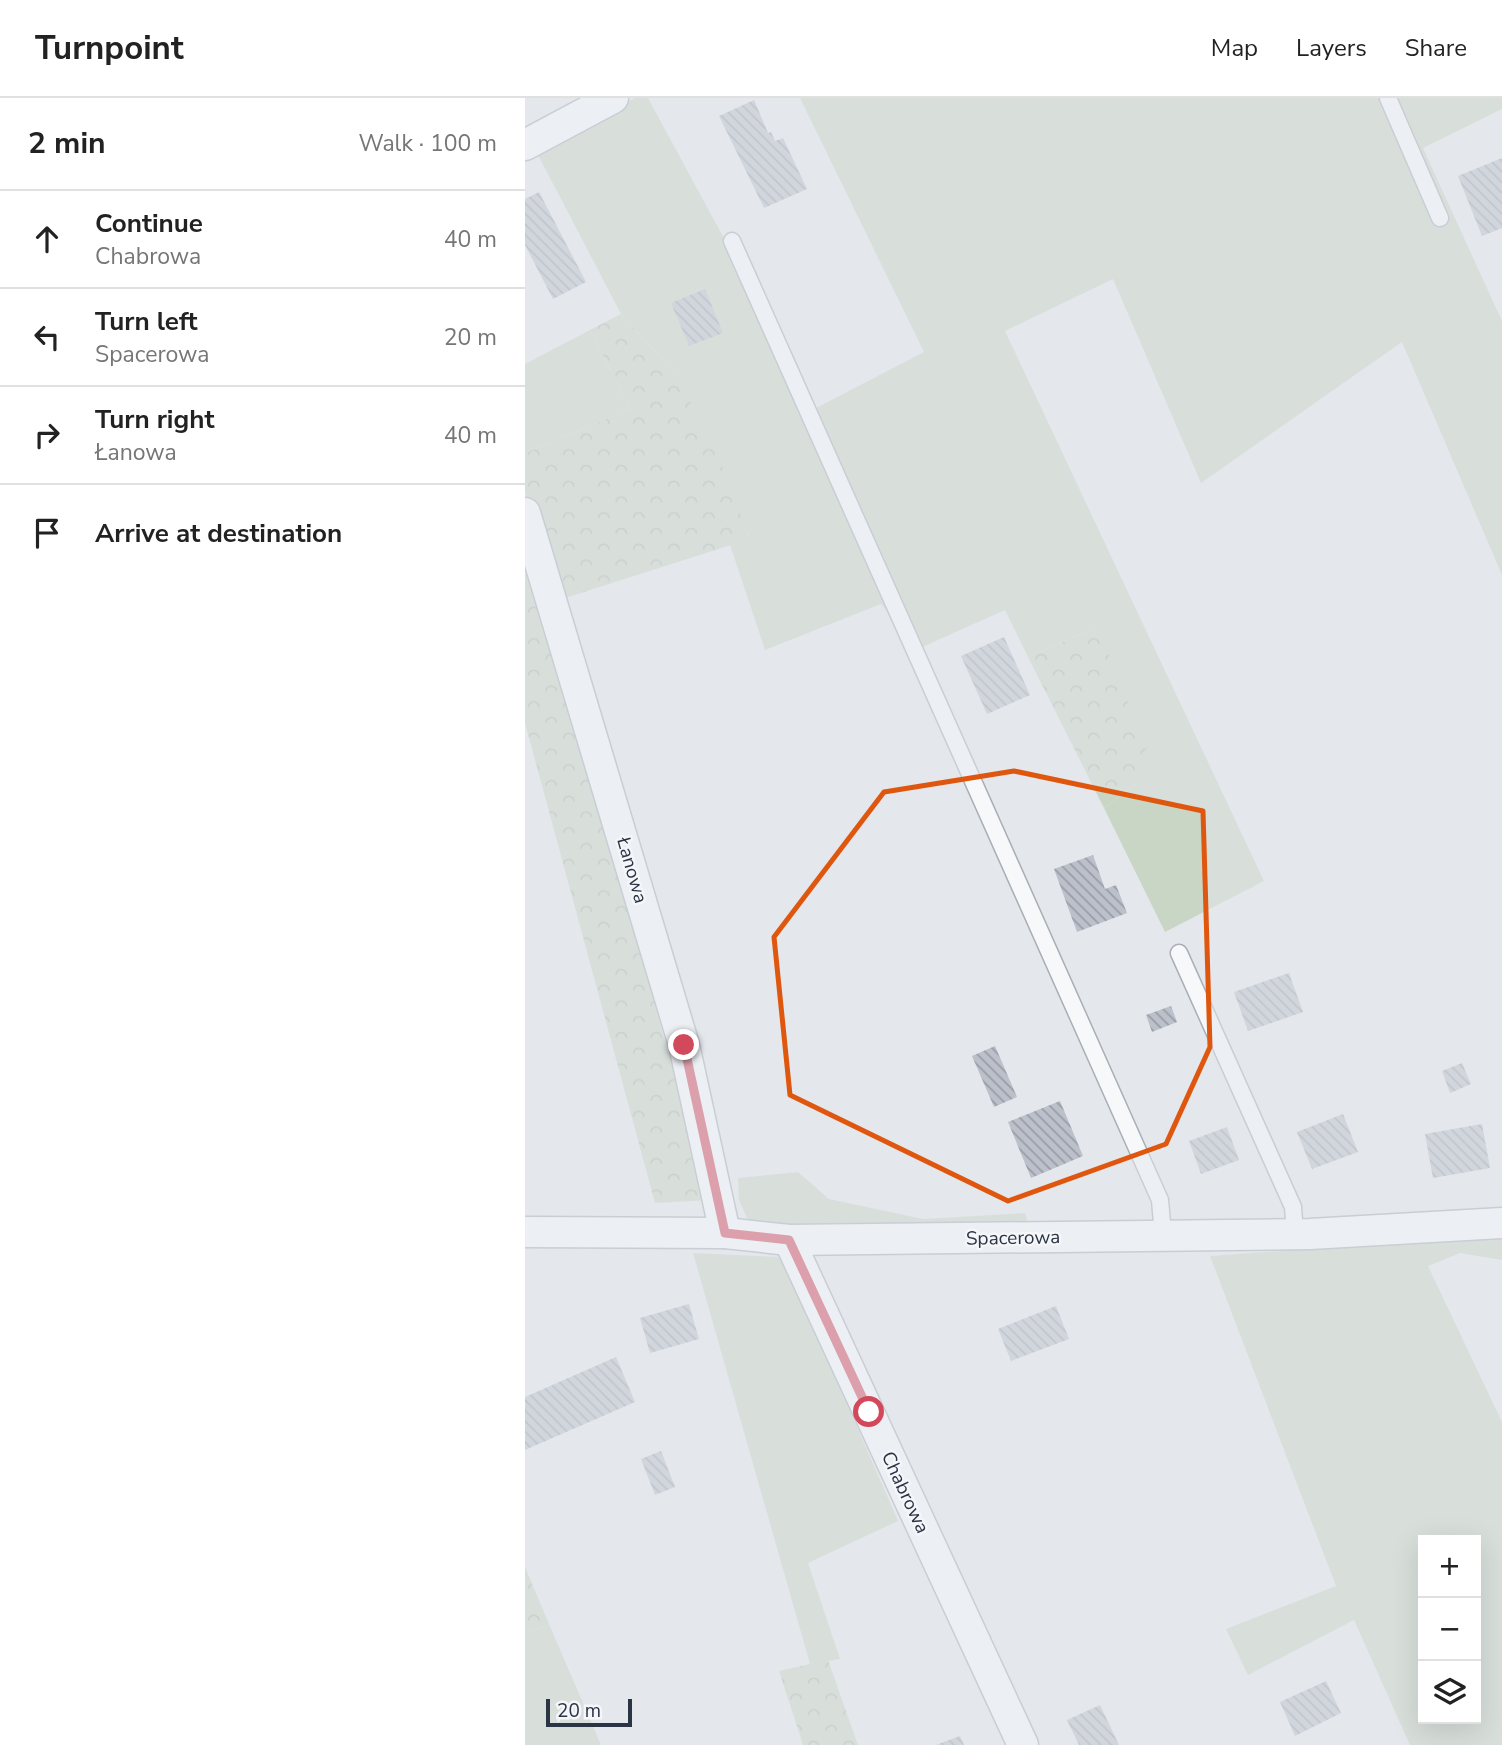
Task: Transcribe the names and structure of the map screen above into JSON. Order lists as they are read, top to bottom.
{
  "streets": {
    "street": ["Łanowa", "Spacerowa", "Chabrowa"]
  },
  "crossings": [
    ["Łanowa", "Spacerowa"],
    ["Spacerowa", "Chabrowa"]
  ],
  "scale_bar": "20 m",
  "page": {
    "header": "Turnpoint",
    "nav": ["Map", "Layers", "Share"],
    "heading": ["2 min", "Walk · 100 m"],
    "list": [
      ["Continue", "Chabrowa", "40 m"],
      ["Turn left", "Spacerowa", "20 m"],
      ["Turn right", "Łanowa", "40 m"],
      "Arrive at destination"
    ],
    "map_buttons": ["+", "−"],
    "scale": "20 m"
  }
}
